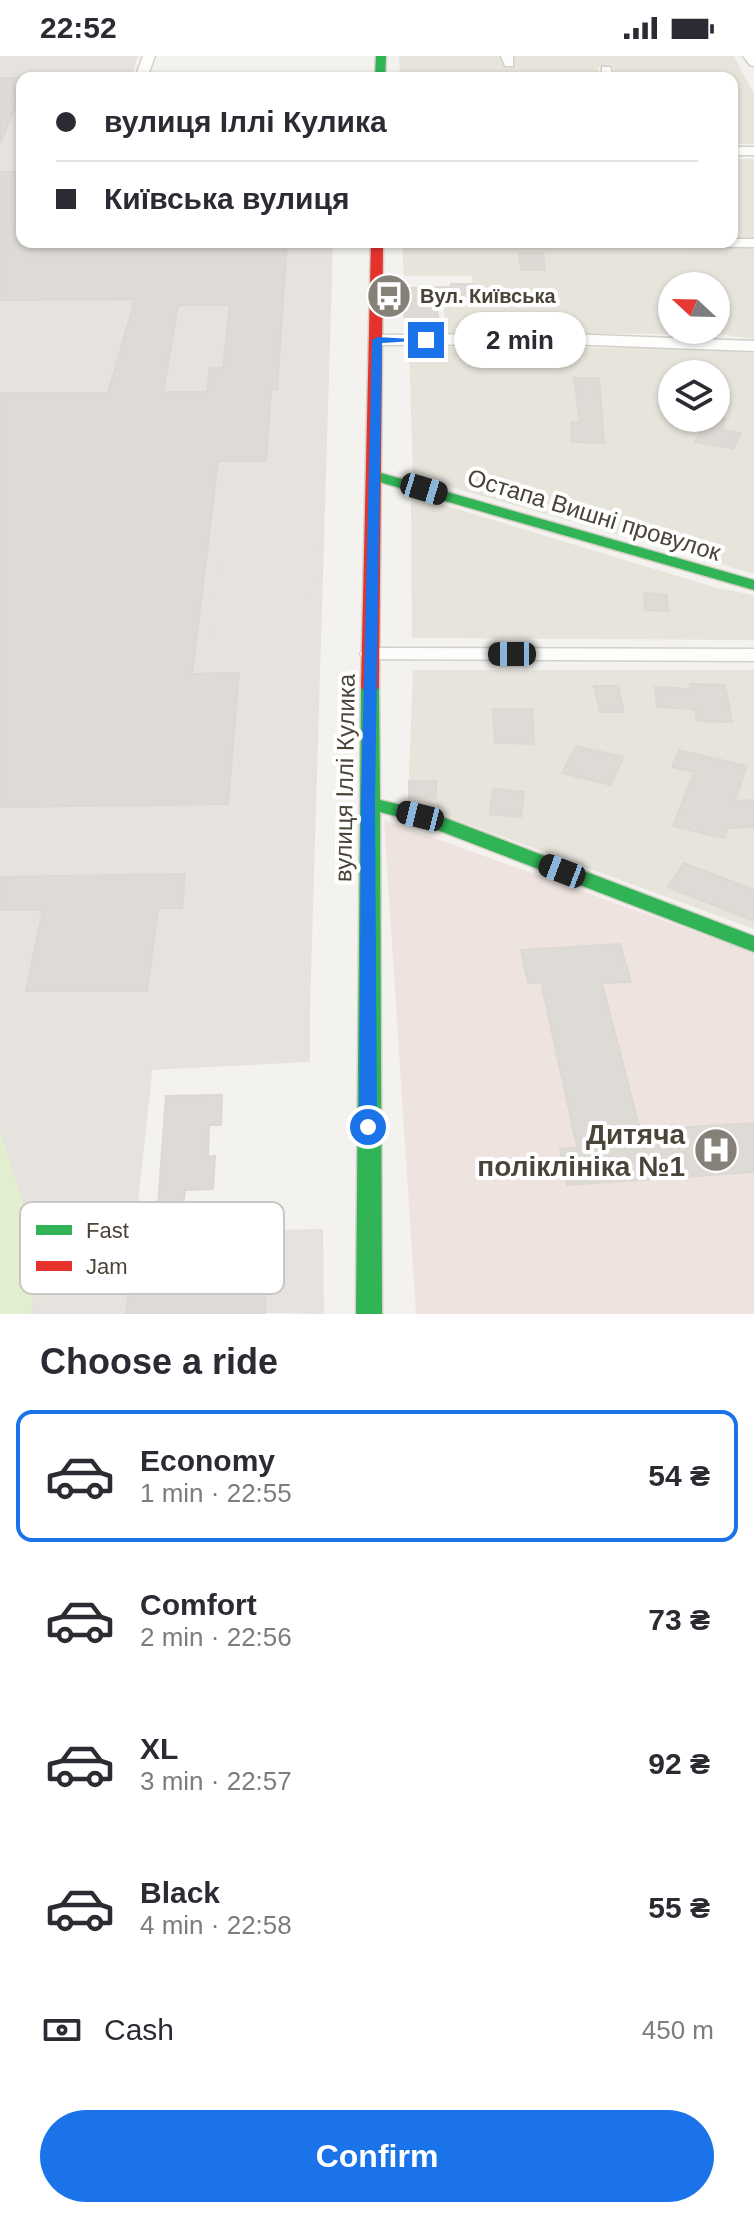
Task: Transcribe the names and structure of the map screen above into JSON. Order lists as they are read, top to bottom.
{
  "streets": {
    "street": ["Остапа Вишні провулок", "вулиця Іллі Кулика"]
  },
  "crossings": [
    ["Остапа Вишні провулок", "вулиця Іллі Кулика"]
  ],
  "places": {
    "bus stop": ["Вул. Київська"],
    "hospital": ["Дитяча поліклініка №1"]
  },
  "legend": ["Fast", "Jam"],
  "north": "left",
  "page": {
    "status": "22:52",
    "banner": ["вулиця Іллі Кулика", "Київська вулиця"],
    "bubble": "2 min",
    "heading": "Choose a ride",
    "list": [
      {
        "name": "Economy",
        "note": "1 min · 22:55",
        "value": "54 ₴"
      },
      {
        "name": "Comfort",
        "note": "2 min · 22:56",
        "value": "73 ₴"
      },
      {
        "name": "XL",
        "note": "3 min · 22:57",
        "value": "92 ₴"
      },
      {
        "name": "Black",
        "note": "4 min · 22:58",
        "value": "55 ₴"
      }
    ],
    "pay": ["Cash", "450 m"],
    "buttons": "Confirm"
  }
}
